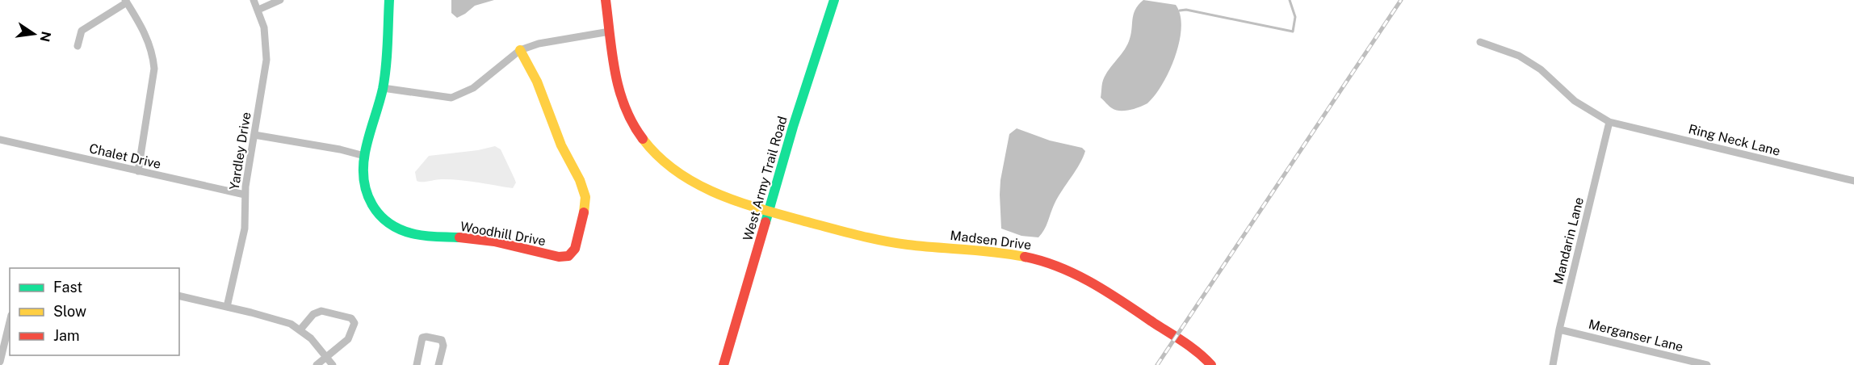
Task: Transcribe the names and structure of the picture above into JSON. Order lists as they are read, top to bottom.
{
  "streets": {
    "street": [
      "Ring Neck Lane",
      "Yardley Drive",
      "Chalet Drive",
      "West Army Trail Road",
      "Woodhill Drive",
      "Madsen Drive",
      "Mandarin Lane",
      "Merganser Lane"
    ]
  },
  "crossings": [
    ["Ring Neck Lane", "Mandarin Lane"],
    ["Yardley Drive", "Chalet Drive"],
    ["West Army Trail Road", "Madsen Drive"],
    ["Mandarin Lane", "Merganser Lane"]
  ],
  "legend": ["Fast", "Slow", "Jam"],
  "north": "right"
}
